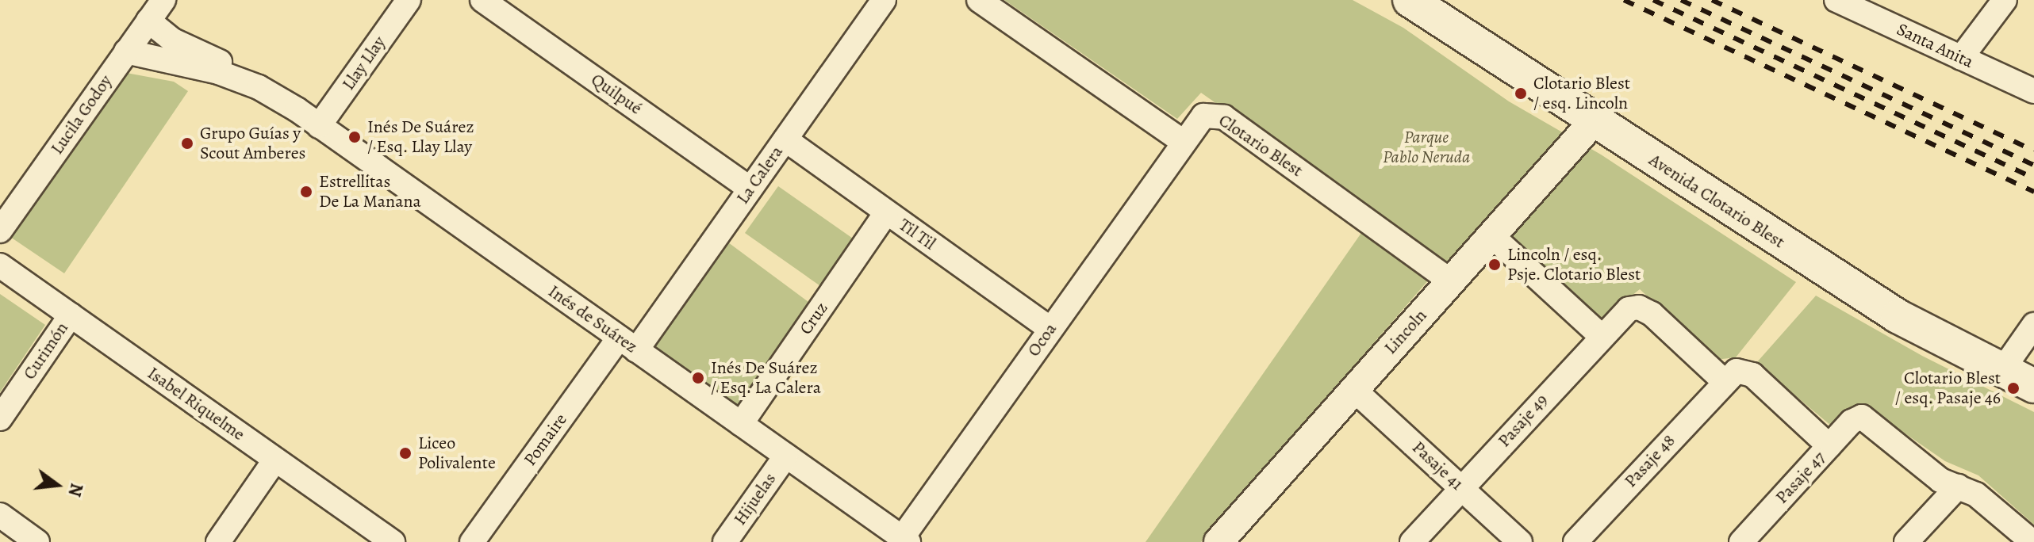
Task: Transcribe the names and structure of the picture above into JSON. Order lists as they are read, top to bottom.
{
  "streets": {
    "main road": ["Avenida Clotario Blest"],
    "street": [
      "Santa Anita",
      "Llay Llay",
      "Quilpué",
      "Lucila Godoy",
      "Clotario Blest",
      "La Calera",
      "Til Til",
      "Cruz",
      "Inés de Suárez",
      "Lincoln",
      "Ocoa",
      "Curimón",
      "Isabel Riquelme",
      "Pasaje 49",
      "Pomaire",
      "Pasaje 48",
      "Pasaje 41",
      "Pasaje 47",
      "Hijuelas"
    ]
  },
  "crossings": [
    ["Llay Llay", "Inés de Suárez"],
    ["Quilpué", "La Calera"],
    ["Lucila Godoy", "Inés de Suárez"],
    ["Clotario Blest", "Lincoln"],
    ["Clotario Blest", "Ocoa"],
    ["La Calera", "Til Til"],
    ["La Calera", "Inés de Suárez"],
    ["La Calera", "Pomaire"],
    ["Avenida Clotario Blest", "Lincoln"],
    ["Til Til", "Cruz"],
    ["Til Til", "Ocoa"],
    ["Cruz", "Inés de Suárez"],
    ["Inés de Suárez", "Ocoa"],
    ["Inés de Suárez", "Pomaire"],
    ["Inés de Suárez", "Hijuelas"],
    ["Lincoln", "Pasaje 41"],
    ["Curimón", "Isabel Riquelme"],
    ["Pasaje 49", "Pasaje 48"],
    ["Pasaje 49", "Pasaje 41"]
  ],
  "parks": ["Parque Pablo Neruda"],
  "places": [
    "Clotario Blest / esq. Lincoln",
    "Inés De Suárez / Esq. Llay Llay",
    "Grupo Guías y Scout Amberes",
    "Estrellitas De La Manana",
    "Lincoln / esq. Psje. Clotario Blest",
    "Inés De Suárez / Esq. La Calera",
    "Clotario Blest / esq. Pasaje 46",
    "Liceo Polivalente"
  ],
  "north": "right"
}
